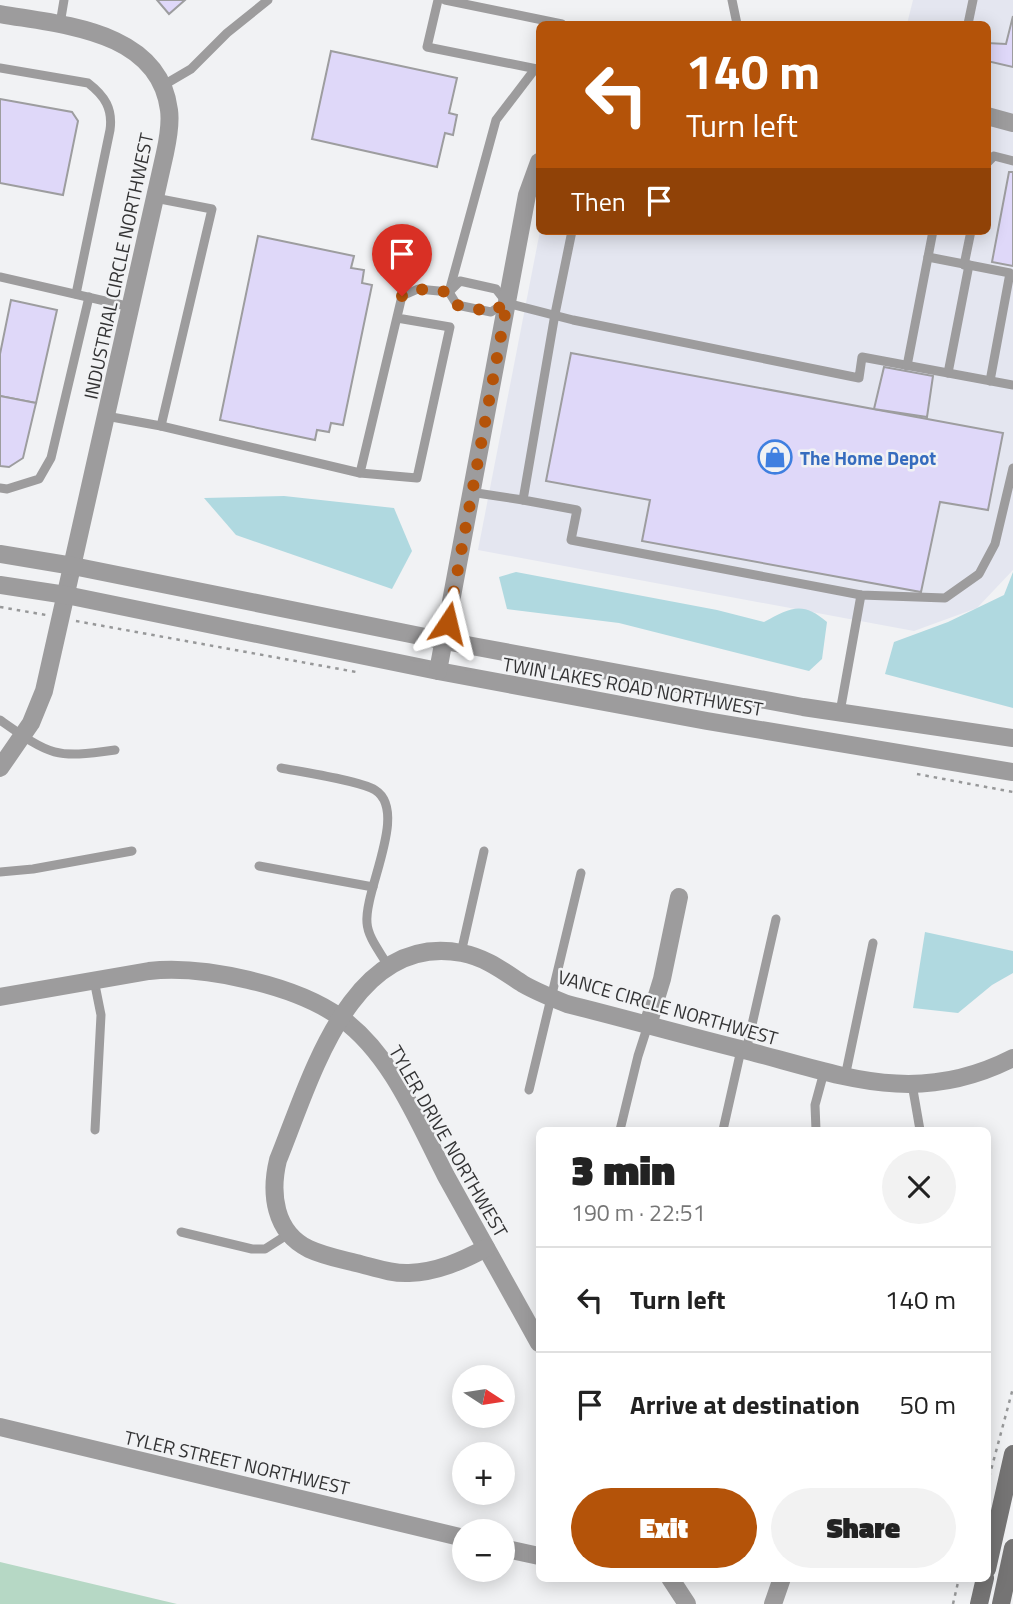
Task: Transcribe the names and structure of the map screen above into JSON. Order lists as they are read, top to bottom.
{
  "streets": {
    "street": [
      "INDUSTRIAL CIRCLE NORTHWEST",
      "TWIN LAKES ROAD NORTHWEST",
      "VANCE CIRCLE NORTHWEST",
      "TYLER DRIVE NORTHWEST",
      "TYLER STREET NORTHWEST"
    ]
  },
  "crossings": [
    ["INDUSTRIAL CIRCLE NORTHWEST", "TWIN LAKES ROAD NORTHWEST"],
    ["VANCE CIRCLE NORTHWEST", "TYLER DRIVE NORTHWEST"]
  ],
  "places": {
    "shop": ["The Home Depot"]
  },
  "north": "right",
  "page": {
    "turn": ["140 m", "Turn left"],
    "then": "Then",
    "heading": ["3 min", "190 m · 22:51"],
    "list": [
      {
        "name": "Turn left",
        "value": "140 m"
      },
      {
        "name": "Arrive at destination",
        "value": "50 m"
      }
    ],
    "map_buttons": ["+", "−"],
    "buttons": ["Exit", "Share"]
  }
}
